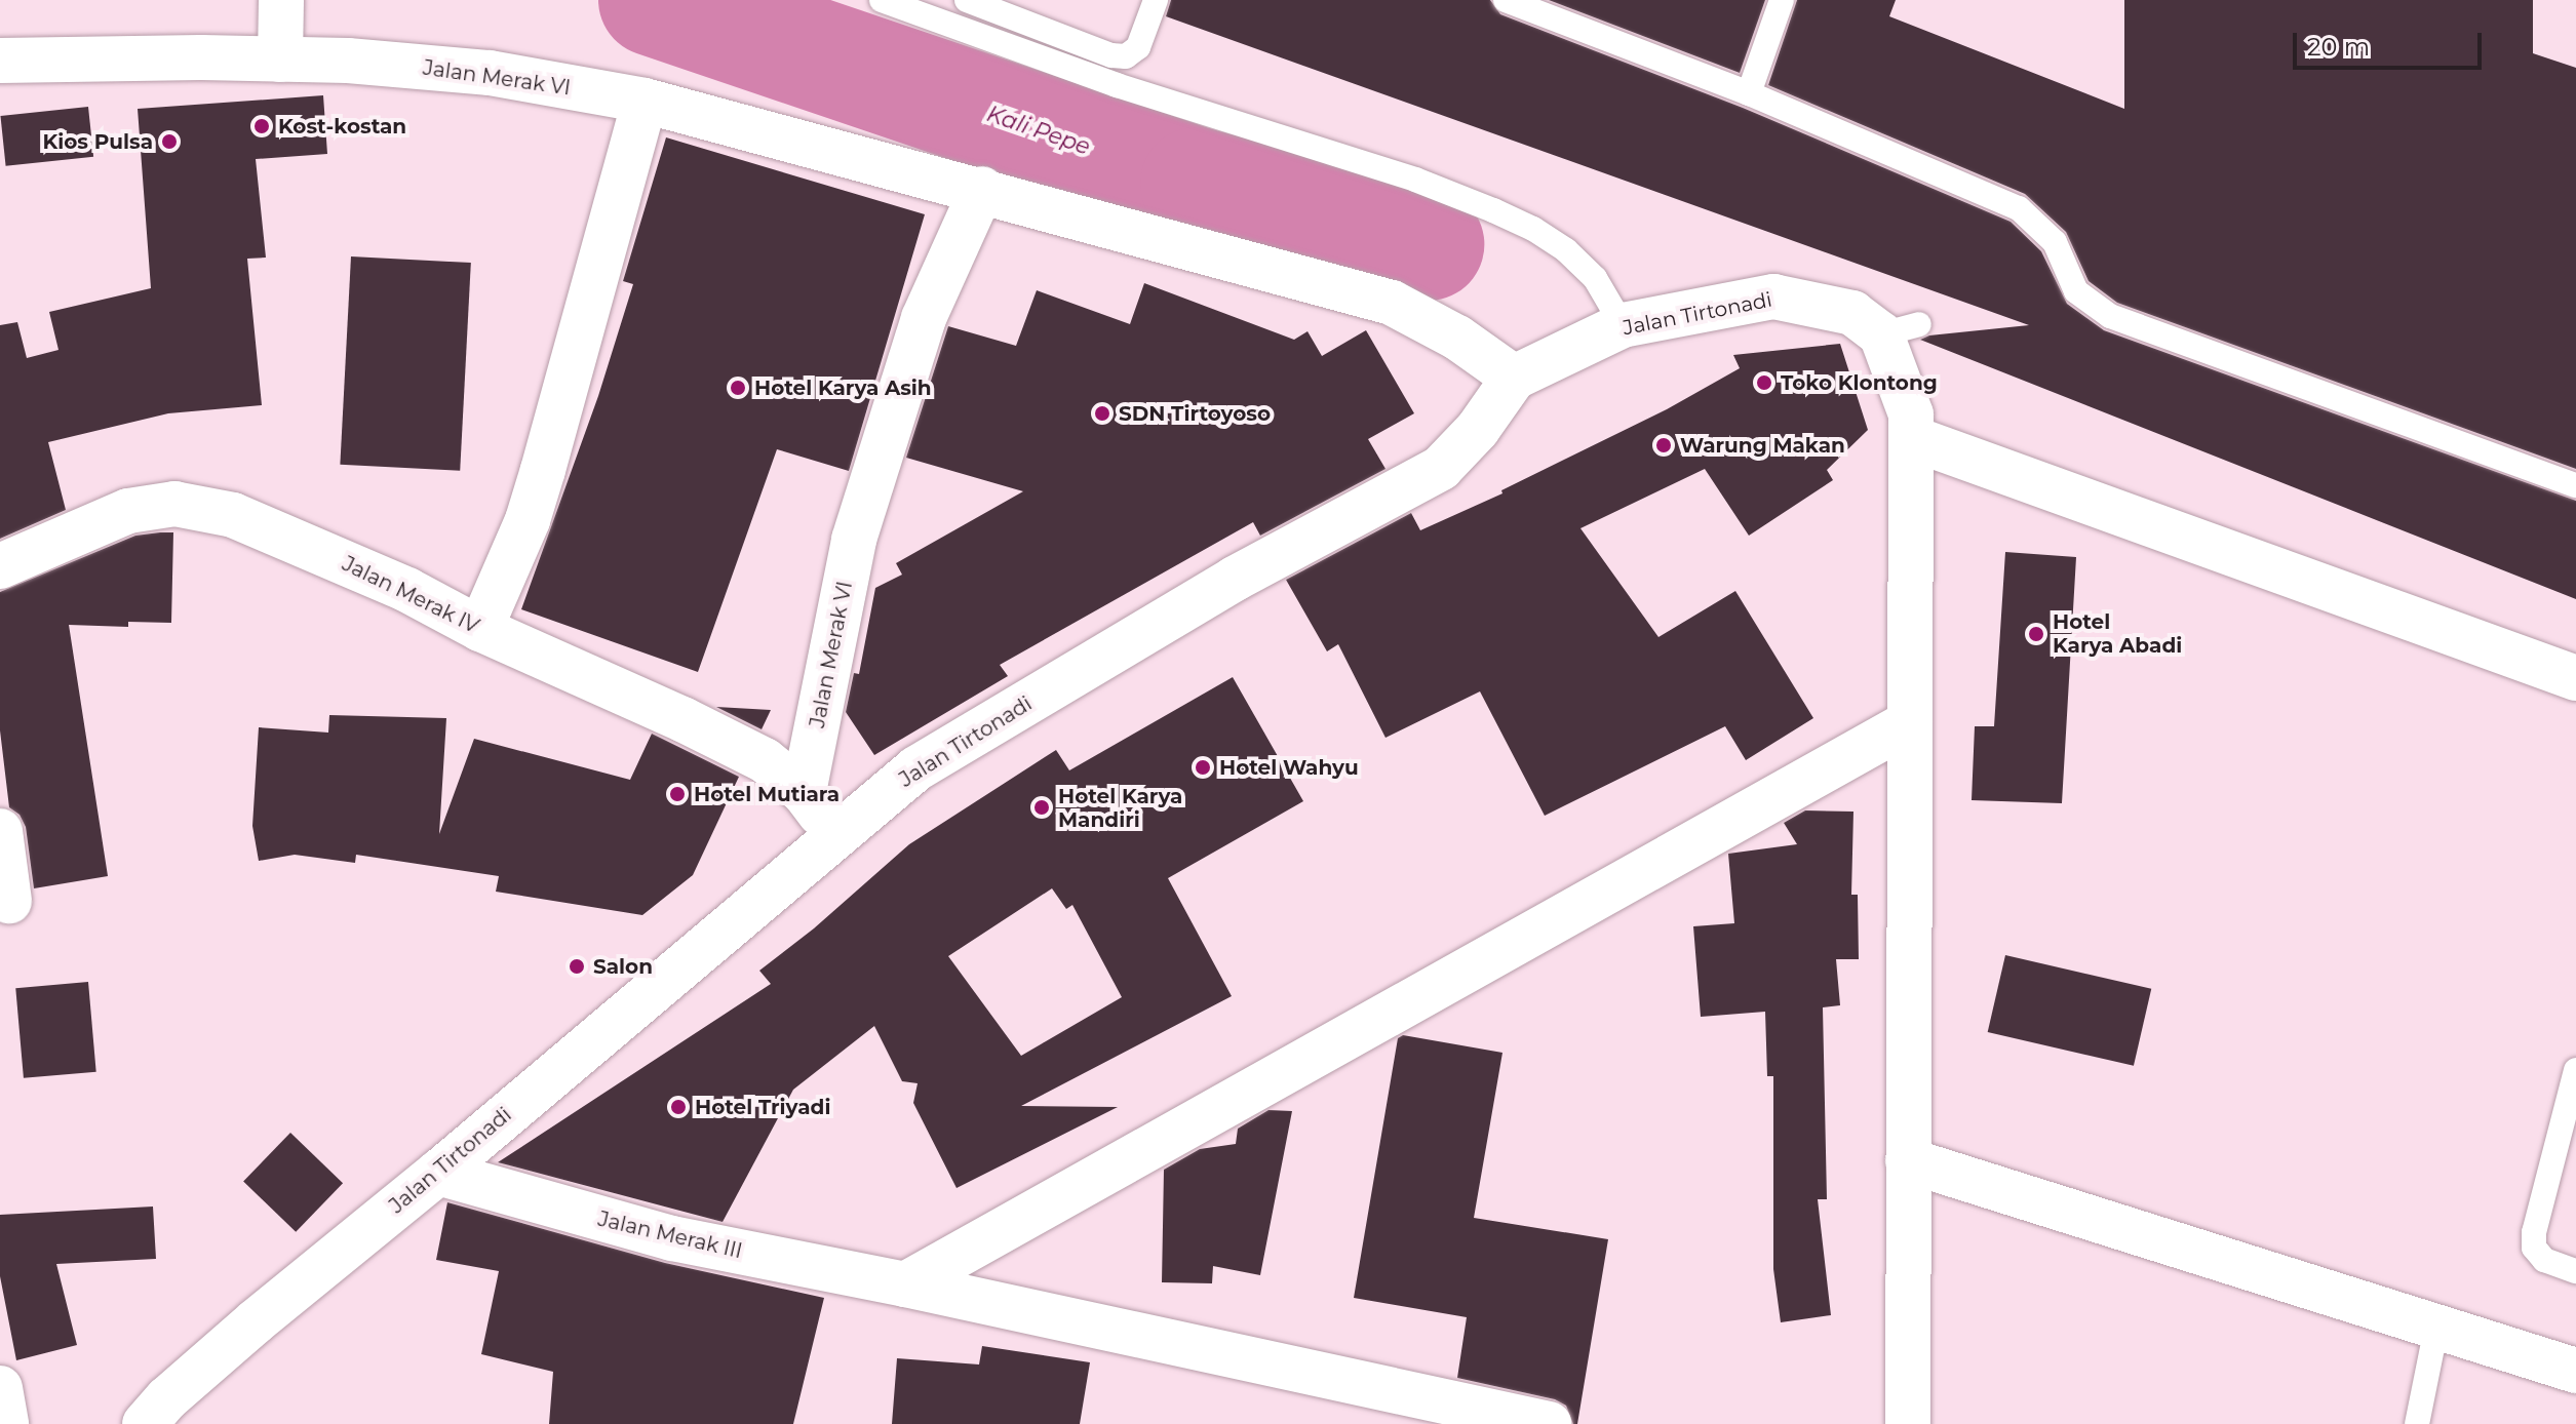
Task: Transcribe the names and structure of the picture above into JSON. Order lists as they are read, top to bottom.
{
  "streets": {
    "street": [
      "Jalan Merak VI",
      "Jalan Tirtonadi",
      "Jalan Merak IV",
      "Jalan Merak III"
    ]
  },
  "crossings": [
    ["Jalan Merak VI", "Jalan Tirtonadi"],
    ["Jalan Merak VI", "Jalan Merak IV"],
    ["Jalan Tirtonadi", "Jalan Merak III"]
  ],
  "water": ["Kali Pepe"],
  "places": [
    "Kost-kostan",
    "Kios Pulsa",
    "Toko Klontong",
    "Hotel Karya Asih",
    "SDN Tirtoyoso",
    "Warung Makan",
    "Hotel Karya Abadi",
    "Hotel Wahyu",
    "Hotel Mutiara",
    "Hotel Karya Mandiri",
    "Salon",
    "Hotel Triyadi"
  ],
  "scale_bar": "20 m"
}
